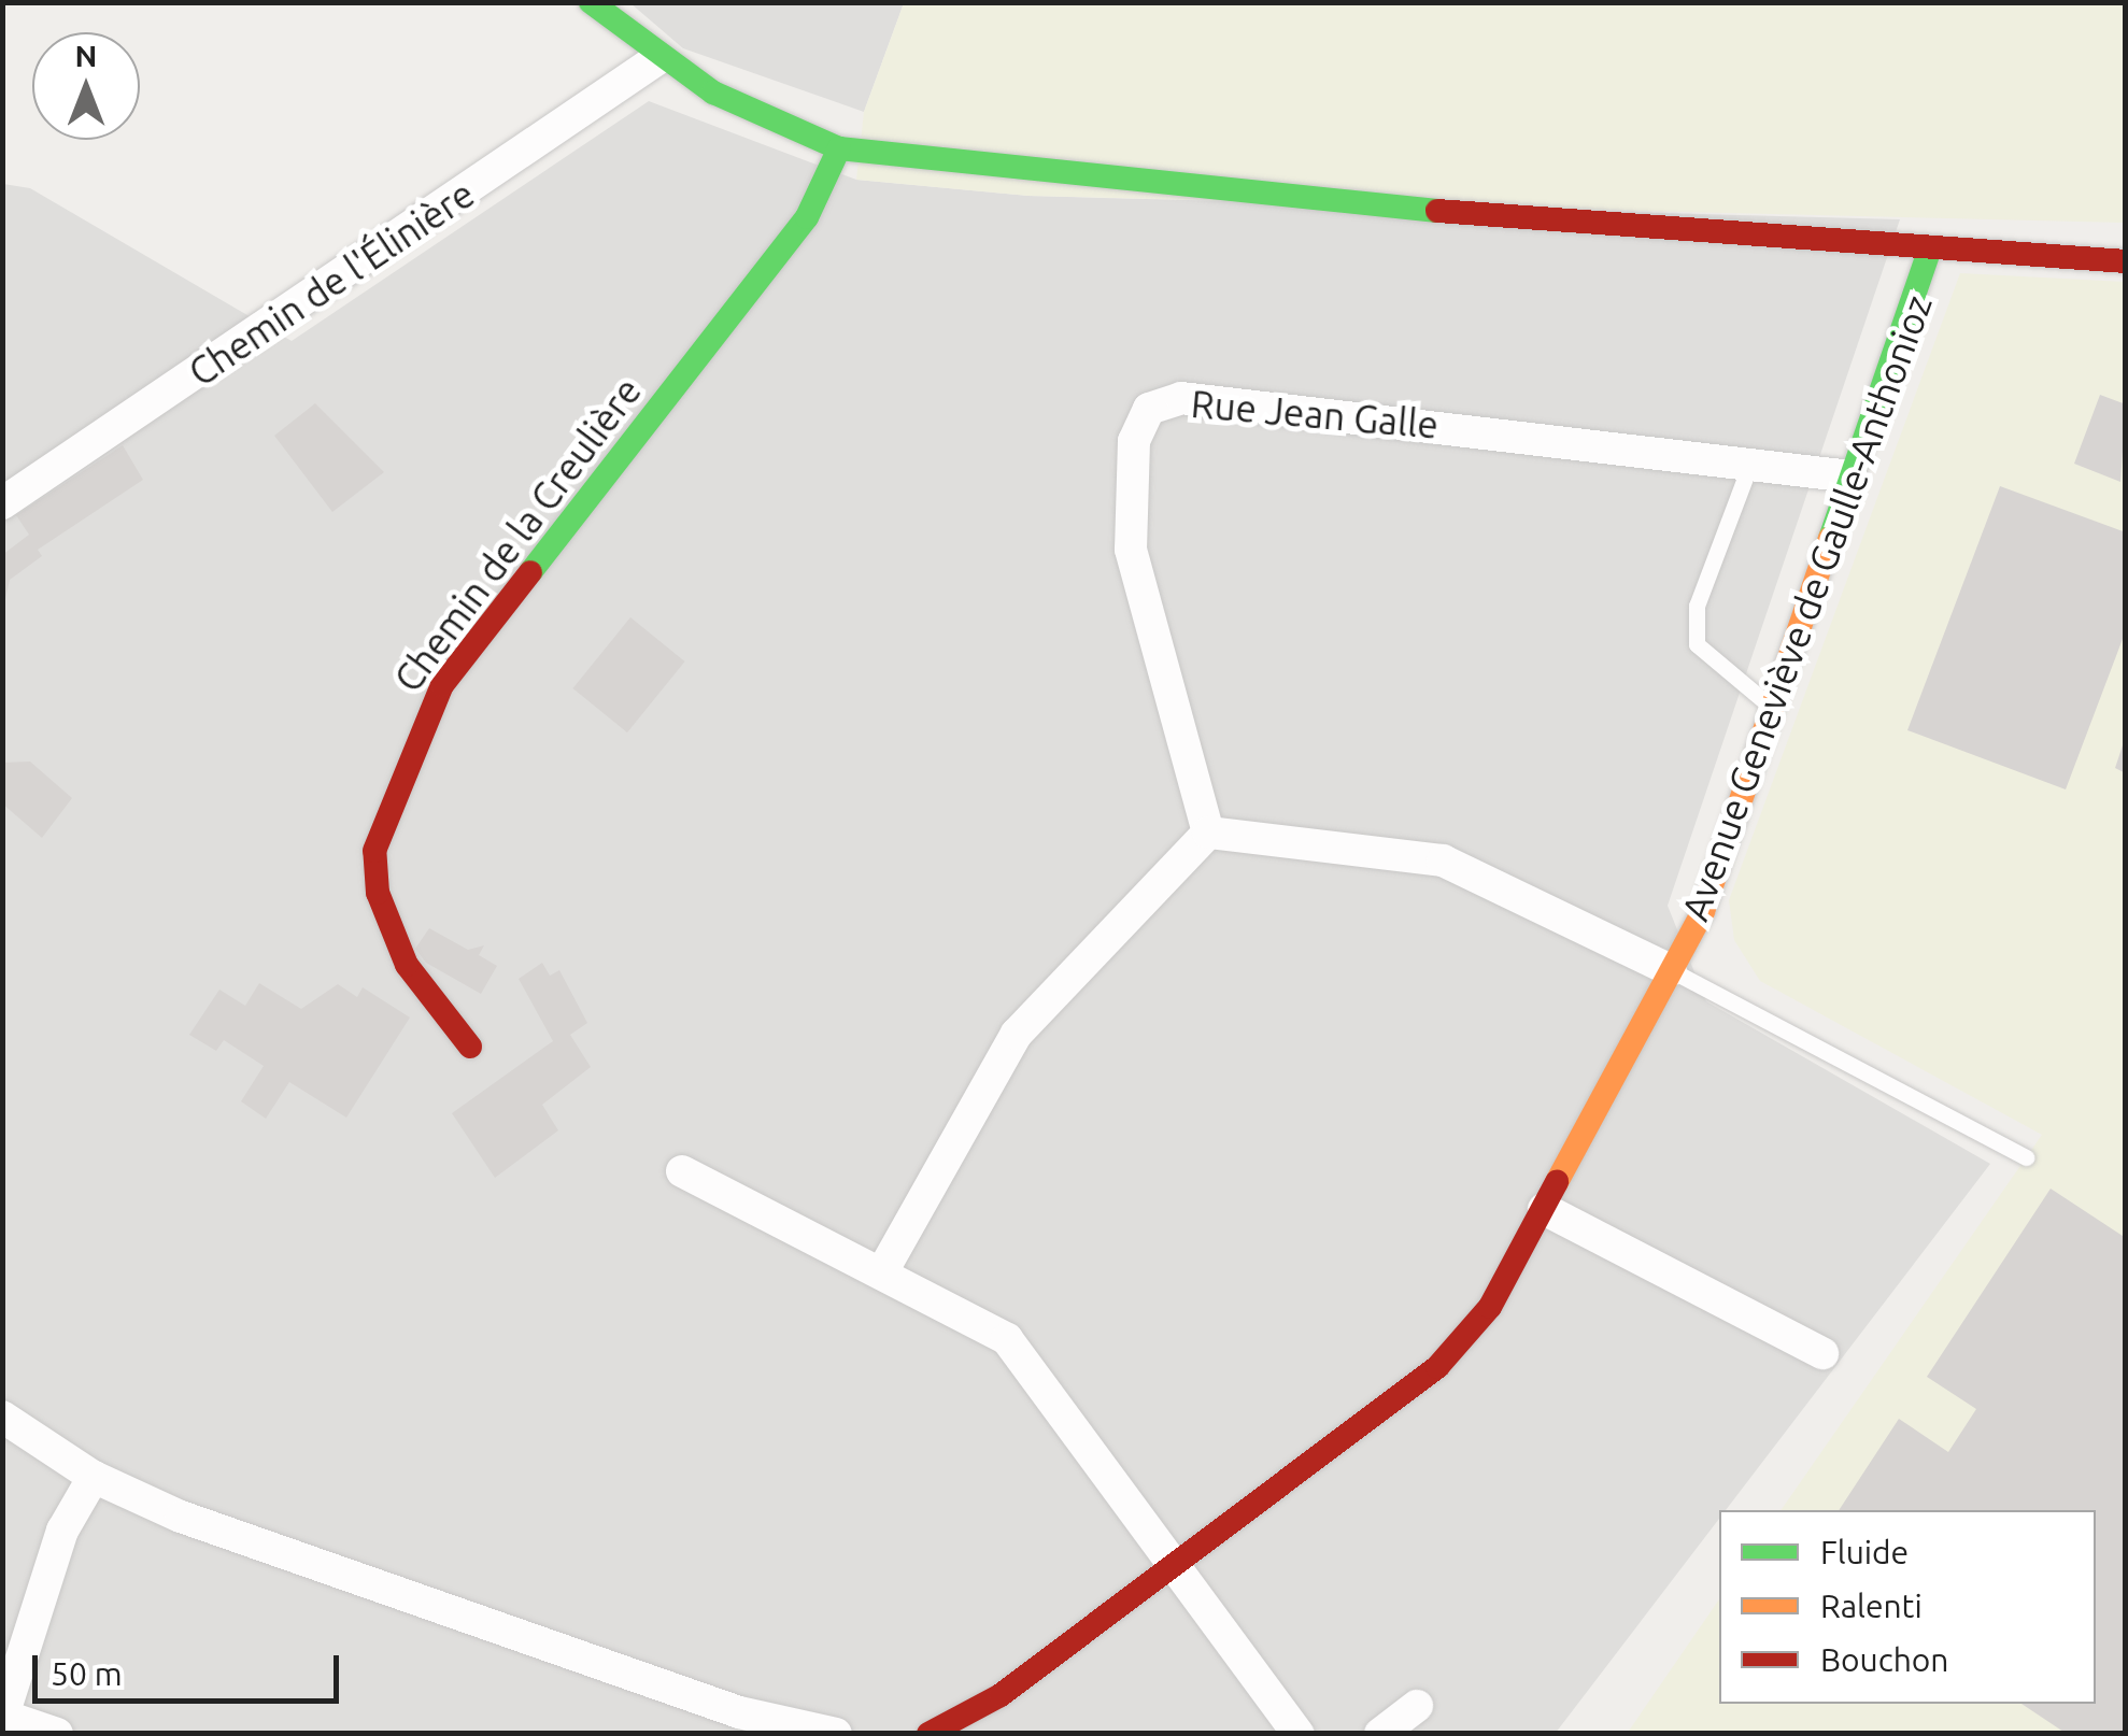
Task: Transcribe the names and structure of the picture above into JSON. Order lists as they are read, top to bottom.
{
  "streets": {
    "street": [
      "Chemin de l'Élinière",
      "Rue Jean Galle",
      "Chemin de la Creulière",
      "Avenue Geneviève de Gaulle-Anthonioz"
    ]
  },
  "crossings": [
    ["Rue Jean Galle", "Avenue Geneviève de Gaulle-Anthonioz"]
  ],
  "legend": ["Fluide", "Ralenti", "Bouchon"],
  "scale_bar": "50 m",
  "north": "top"
}
